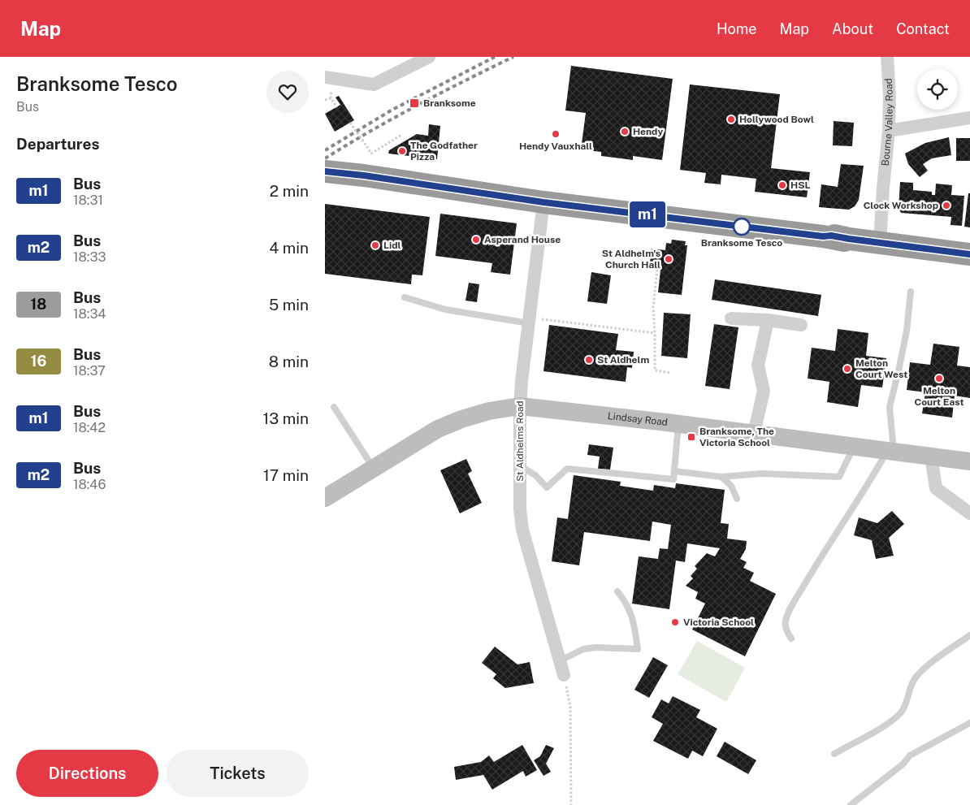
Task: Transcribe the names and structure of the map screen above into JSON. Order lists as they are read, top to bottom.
{
  "streets": {
    "street": ["Bourne Valley Road", "Lindsay Road", "St Aldhelms Road"]
  },
  "crossings": [
    ["Lindsay Road", "St Aldhelms Road"]
  ],
  "places": {
    "transit": ["Branksome", "Branksome, The Victoria School"],
    "other": [
      "Hollywood Bowl",
      "Hendy",
      "Hendy Vauxhall",
      "The Godfather Pizza",
      "HSL",
      "Clock Workshop",
      "Branksome Tesco",
      "Asperand House",
      "Lidl",
      "St Aldhelm's Church Hall",
      "St Aldhelm",
      "Melton Court West",
      "Melton Court East",
      "Victoria School"
    ]
  },
  "lines": ["bus line m1"],
  "page": {
    "header": "Map",
    "nav": [
      "Home",
      "Map",
      "About",
      "Contact"
    ],
    "heading": [
      ["Branksome Tesco", "Bus"],
      "Departures"
    ],
    "on_map": "m1",
    "list": [
      {
        "mark": "m1",
        "name": "Bus",
        "note": "18:31",
        "value": "2 min"
      },
      {
        "mark": "m2",
        "name": "Bus",
        "note": "18:33",
        "value": "4 min"
      },
      {
        "mark": "18",
        "name": "Bus",
        "note": "18:34",
        "value": "5 min"
      },
      {
        "mark": "16",
        "name": "Bus",
        "note": "18:37",
        "value": "8 min"
      },
      {
        "mark": "m1",
        "name": "Bus",
        "note": "18:42",
        "value": "13 min"
      },
      {
        "mark": "m2",
        "name": "Bus",
        "note": "18:46",
        "value": "17 min"
      }
    ],
    "buttons": ["Directions", "Tickets"]
  }
}
